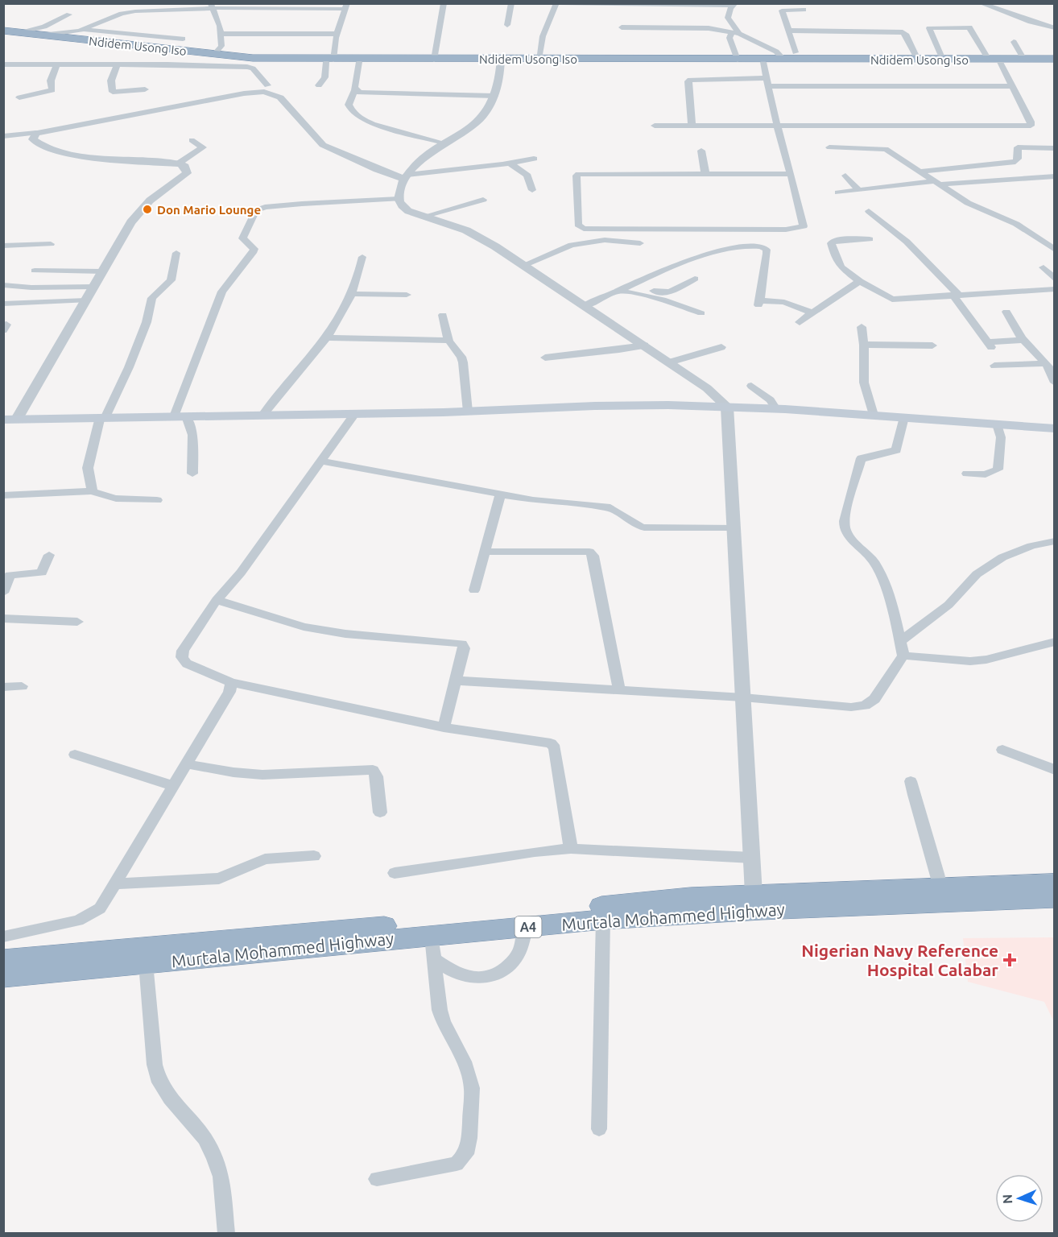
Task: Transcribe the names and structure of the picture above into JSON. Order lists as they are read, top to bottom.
{
  "streets": {
    "highway": ["Ndidem Usong Iso", "Murtala Mohammed Highway", "A4"]
  },
  "places": {
    "other": ["Don Mario Lounge"],
    "health": ["Nigerian Navy Reference Hospital Calabar"]
  },
  "north": "left"
}
